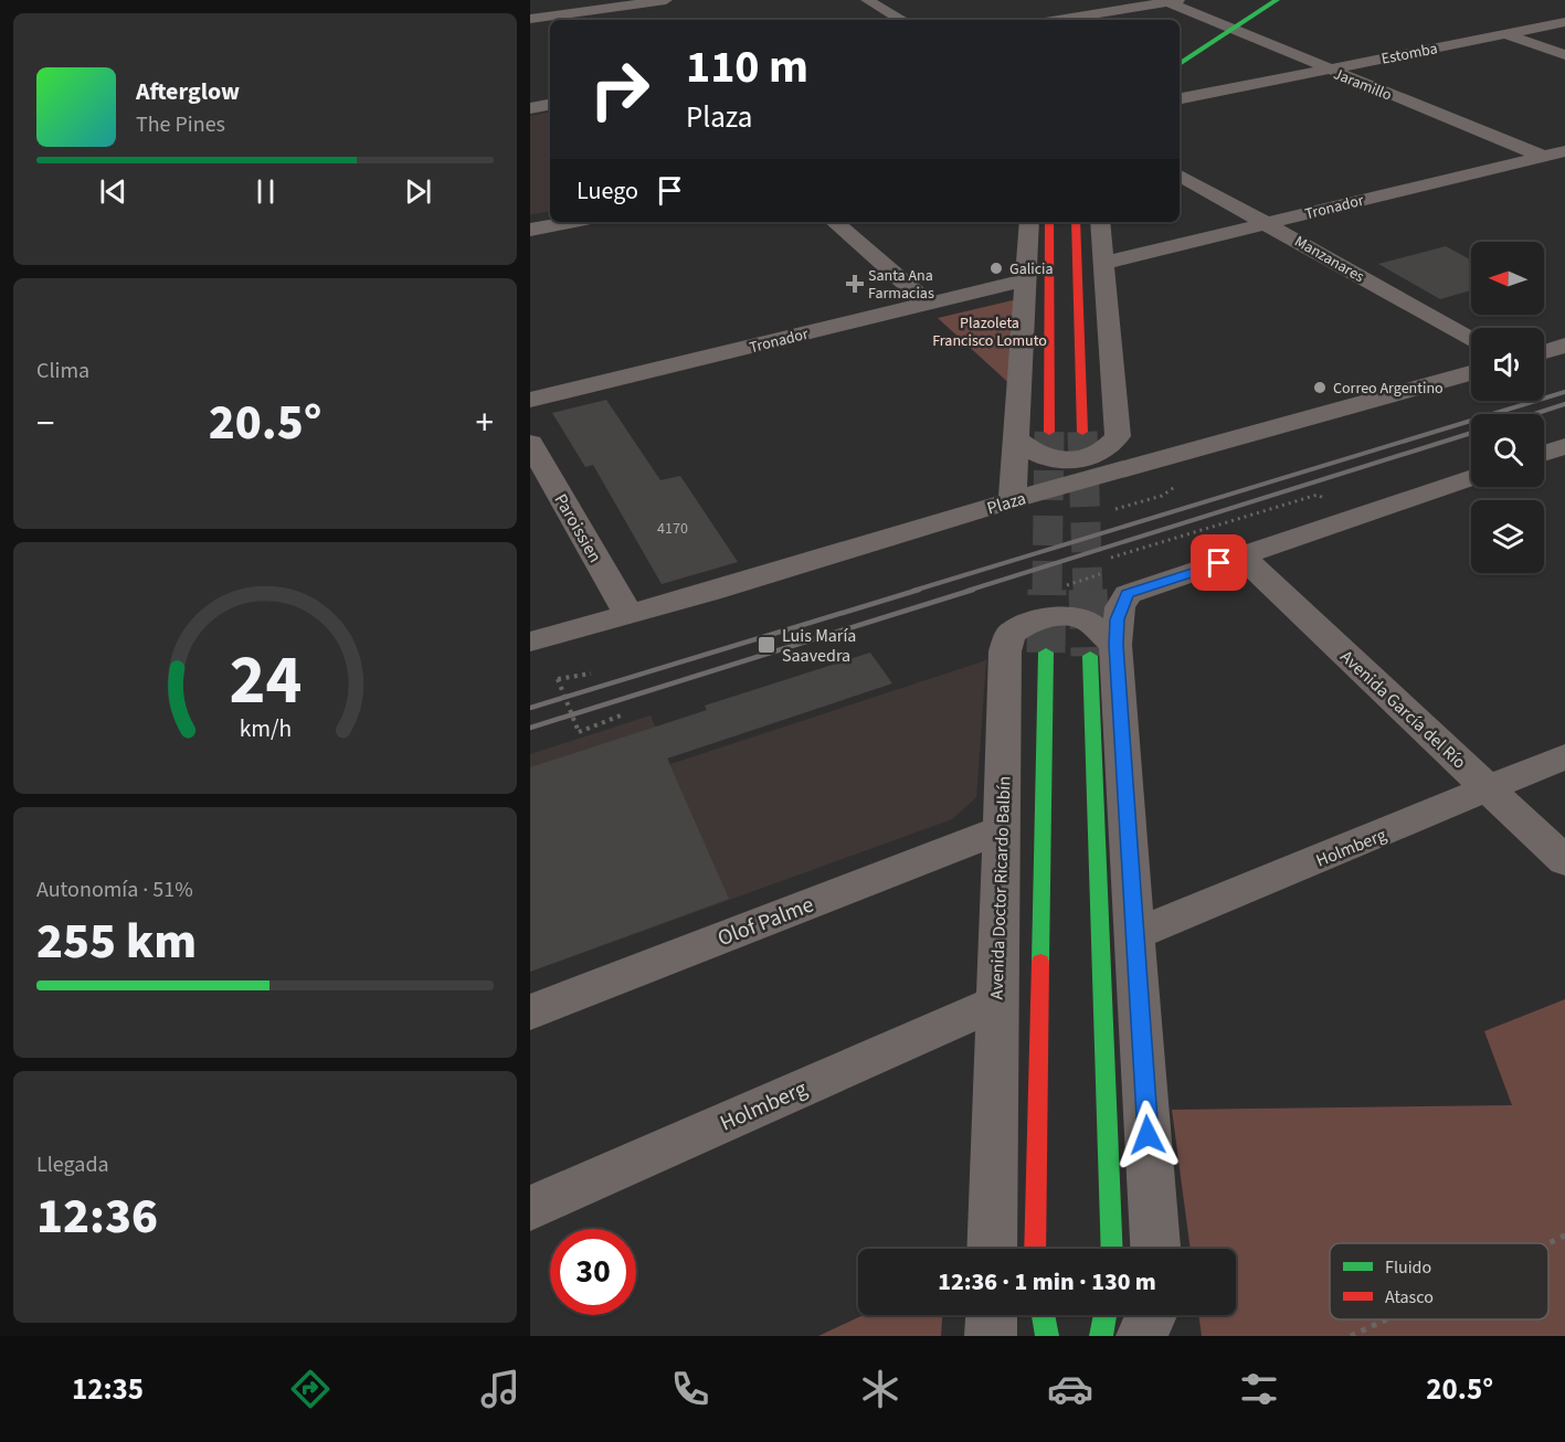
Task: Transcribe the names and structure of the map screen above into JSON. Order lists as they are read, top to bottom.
{
  "streets": {
    "street": [
      "Estomba",
      "Jaramillo",
      "Tronador",
      "Manzanares",
      "Plaza",
      "Paroissien",
      "Avenida García del Río",
      "Holmberg",
      "Avenida Doctor Ricardo Balbín",
      "Olof Palme"
    ]
  },
  "crossings": [
    ["Estomba", "Jaramillo"],
    ["Jaramillo", "Tronador"],
    ["Tronador", "Manzanares"],
    ["Plaza", "Paroissien"],
    ["Avenida García del Río", "Holmberg"],
    ["Holmberg", "Avenida Doctor Ricardo Balbín"],
    ["Avenida Doctor Ricardo Balbín", "Olof Palme"]
  ],
  "parks": ["Plazoleta Francisco Lomuto"],
  "places": {
    "other": ["Galicia", "Correo Argentino"],
    "health": ["Santa Ana Farmacias"],
    "transit": ["Luis María Saavedra"]
  },
  "house_numbers": ["4170"],
  "legend": ["Fluido", "Atasco"],
  "north": "left",
  "page": {
    "turn": ["110 m", "Plaza"],
    "song": ["Afterglow", "The Pines"],
    "then": "Luego",
    "tile": [
      "Clima",
      ["Autonomía · 51%", "255 km"],
      ["Llegada", "12:36"]
    ],
    "heat": ["−", "20.5°", "+"],
    "limit": "30",
    "trip": "12:36 · 1 min · 130 m",
    "tabs": ["12:35", "20.5°"],
    "gauge": ["24", "km/h"]
  }
}
